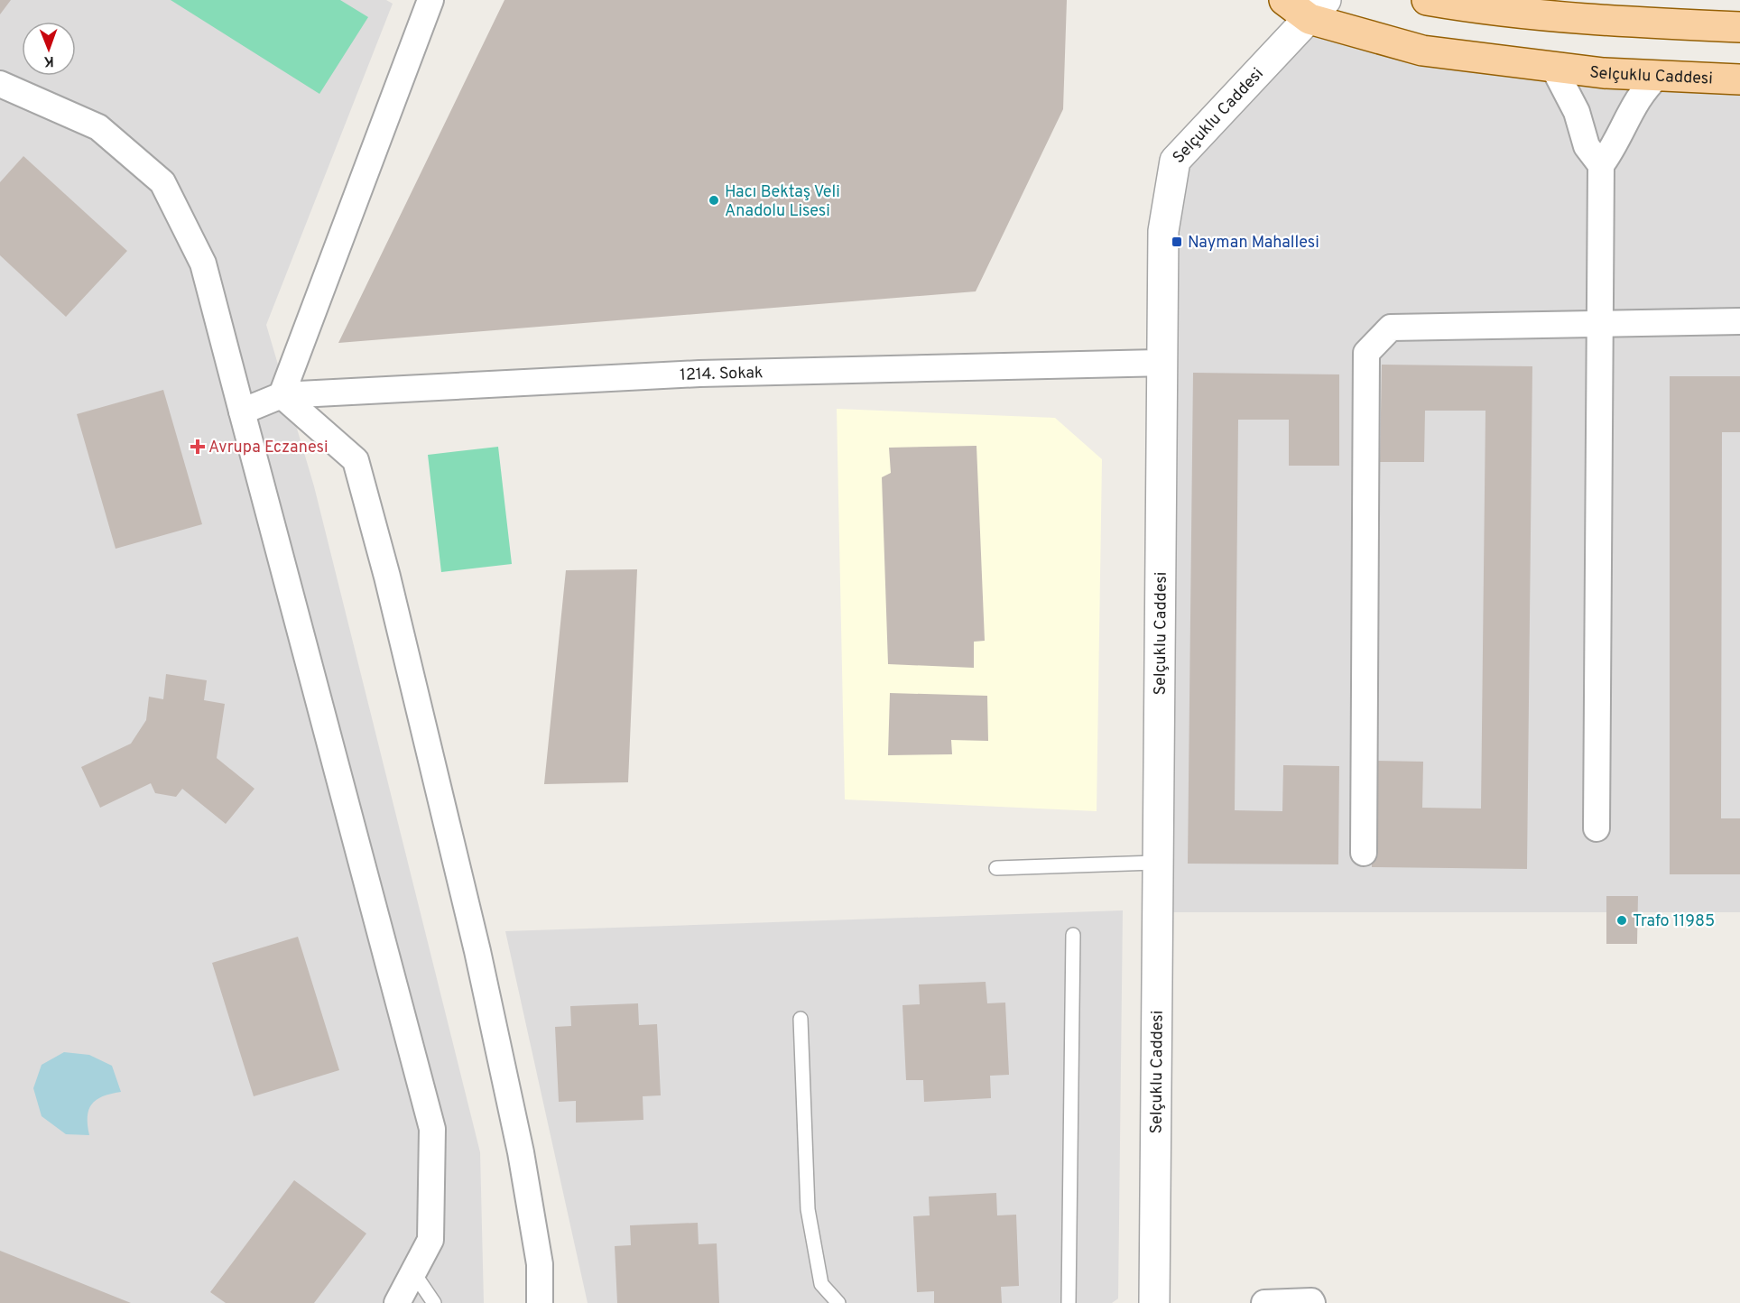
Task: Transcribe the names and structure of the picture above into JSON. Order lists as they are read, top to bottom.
{
  "streets": {
    "main road": ["Selçuklu Caddesi"],
    "street": ["1214. Sokak"]
  },
  "crossings": [
    ["Selçuklu Caddesi", "1214. Sokak"]
  ],
  "places": {
    "other": ["Hacı Bektaş Veli Anadolu Lisesi", "Trafo 11985"],
    "transit": ["Nayman Mahallesi"],
    "health": ["Avrupa Eczanesi"]
  },
  "north": "bottom"
}
